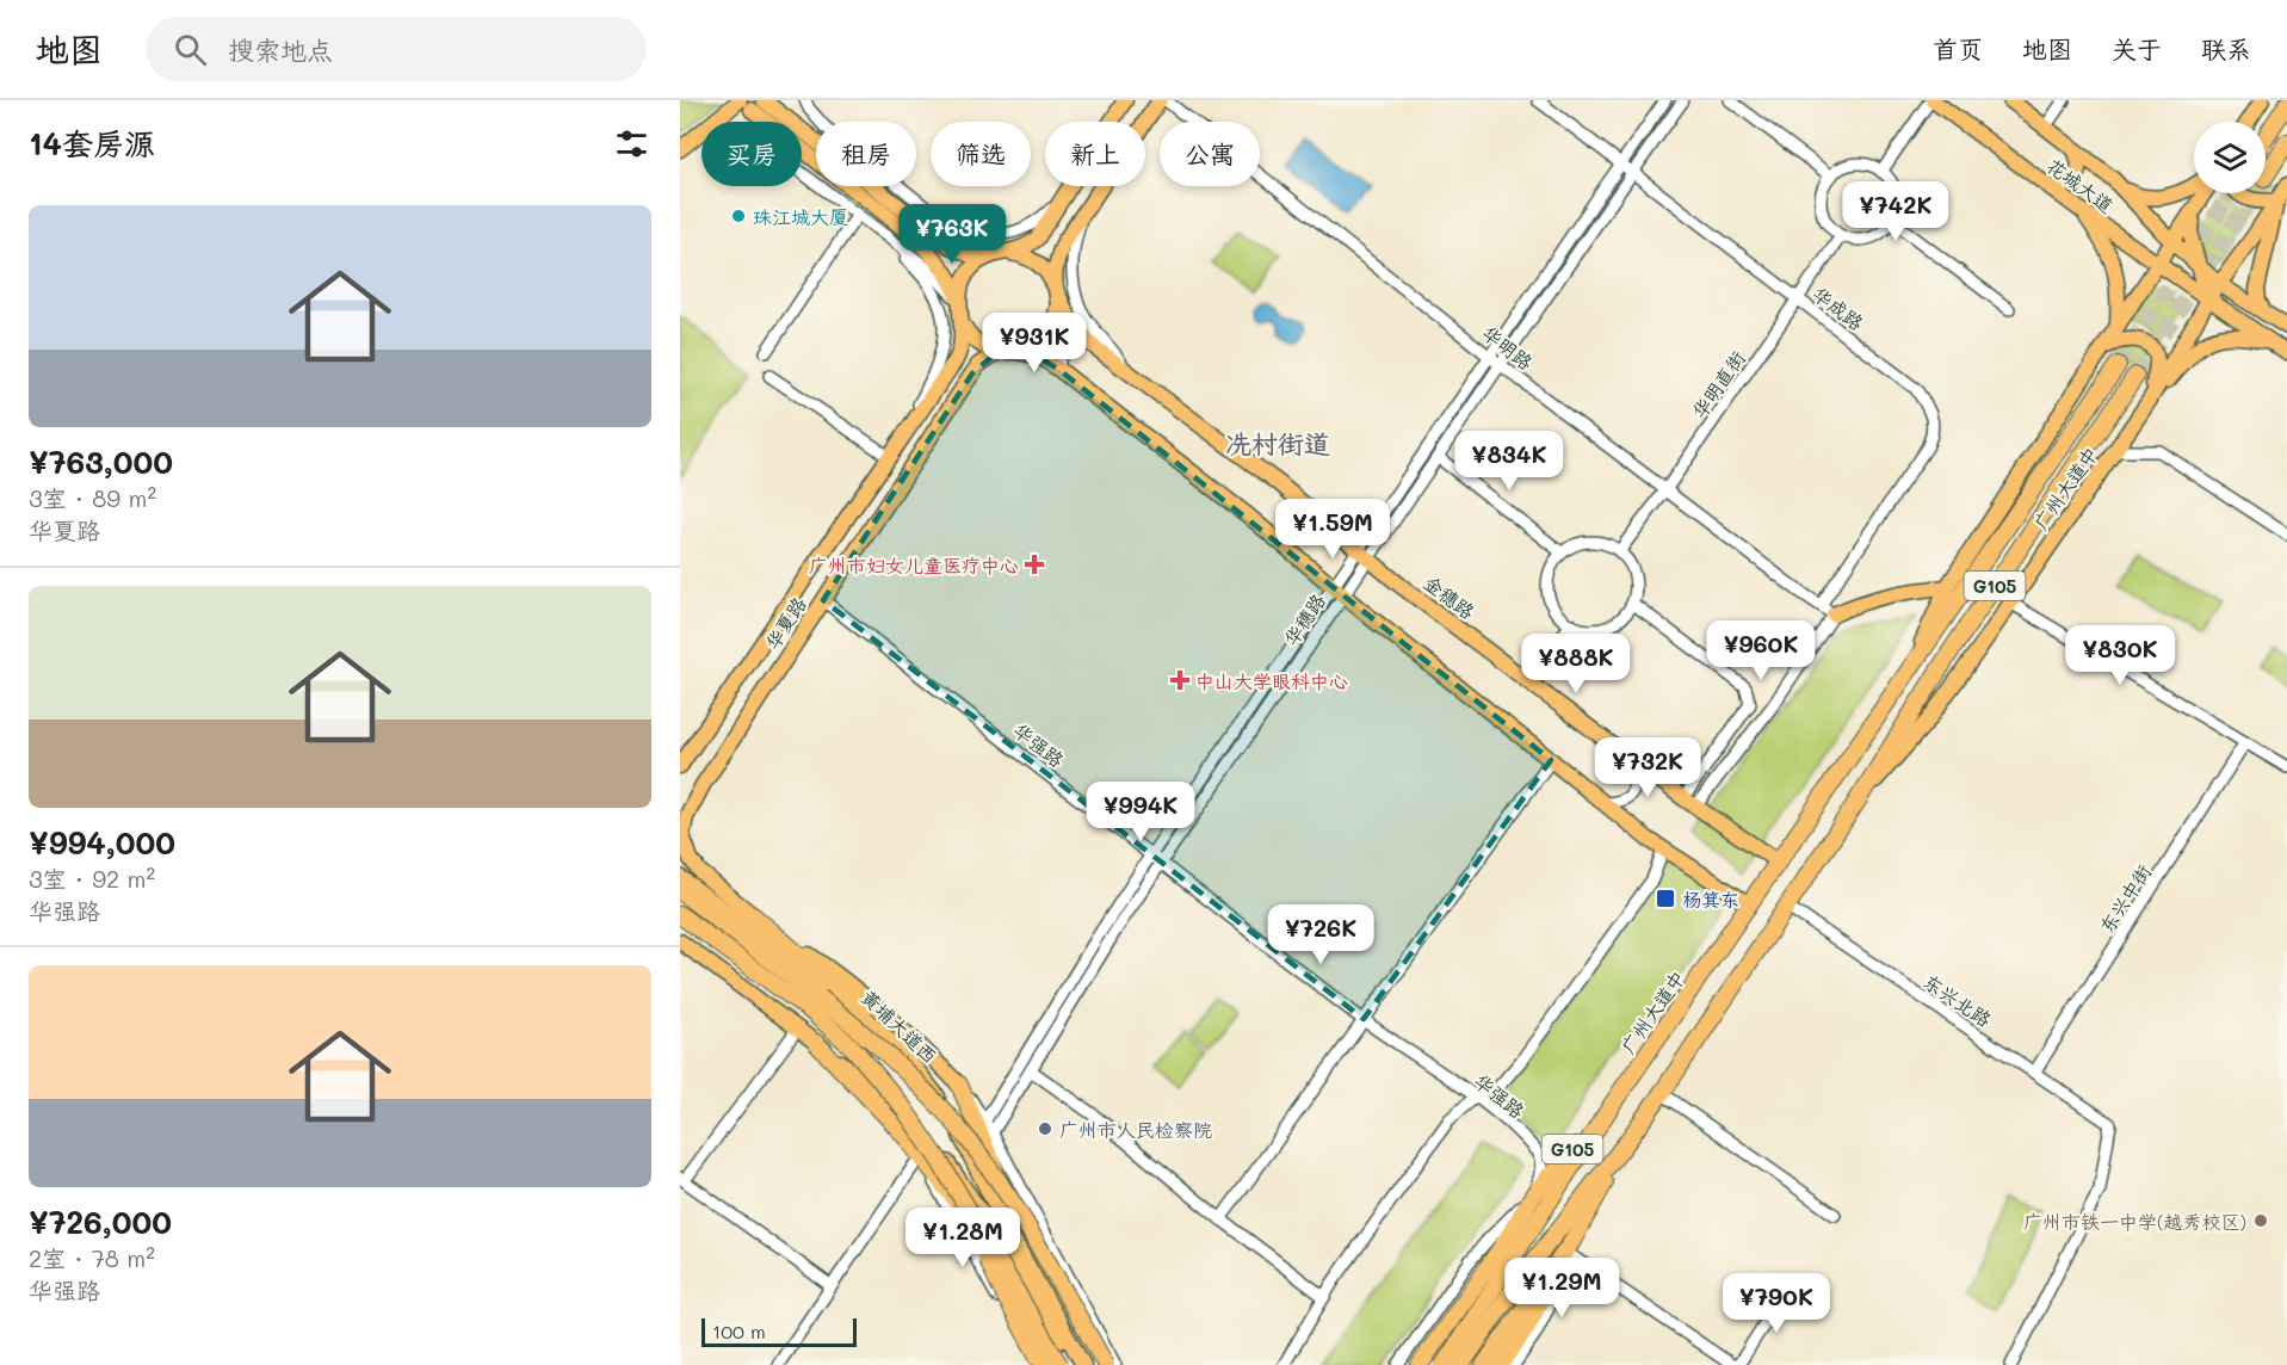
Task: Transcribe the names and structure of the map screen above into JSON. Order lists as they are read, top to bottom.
{
  "streets": {
    "highway": ["广州大道中", "G105"],
    "main road": [
      "花城大道",
      "金穗路",
      "华夏路",
      "黄埔大道西"
    ],
    "street": [
      "华成路",
      "华明路",
      "华明直街",
      "华穗路",
      "华强路",
      "东兴中街",
      "东兴北路"
    ]
  },
  "crossings": [
    ["花城大道", "广州大道中"],
    ["华成路", "华明路"],
    ["华成路", "华明直街"],
    ["华成路", "华穗路"],
    ["华明路", "华明直街"],
    ["华明路", "华穗路"],
    ["广州大道中", "G105"],
    ["广州大道中", "金穗路"],
    ["广州大道中", "东兴北路"],
    ["G105", "华强路"],
    ["金穗路", "华穗路"],
    ["金穗路", "华夏路"],
    ["华穗路", "华强路"],
    ["华夏路", "华强路"],
    ["东兴中街", "东兴北路"]
  ],
  "districts": ["冼村街道"],
  "places": {
    "other": ["珠江城大厦", "广州市人民检察院", "广州市铁一中学(越秀校区)"],
    "health": ["广州市妇女儿童医疗中心", "中山大学眼科中心"],
    "transit": ["杨箕东"]
  },
  "scale_bar": "100 m",
  "page": {
    "header": "地图",
    "search": "搜索地点",
    "nav": [
      "首页",
      "地图",
      "关于",
      "联系"
    ],
    "heading": "14套房源",
    "chip": [
      "买房",
      "租房",
      "筛选",
      "新上",
      "公寓"
    ],
    "price": [
      "¥742K",
      "¥763K",
      "¥931K",
      "¥834K",
      "¥1.59M",
      "¥960K",
      "¥830K",
      "¥888K",
      "¥732K",
      "¥994K",
      "¥726K",
      "¥1.28M",
      "¥1.29M",
      "¥790K"
    ],
    "list": [
      {
        "name": "¥763,000",
        "note": "3室 · 89 m² · 华夏路"
      },
      {
        "name": "¥994,000",
        "note": "3室 · 92 m² · 华强路"
      },
      {
        "name": "¥726,000",
        "note": "2室 · 78 m² · 华强路"
      }
    ],
    "scale": "100 m"
  }
}
